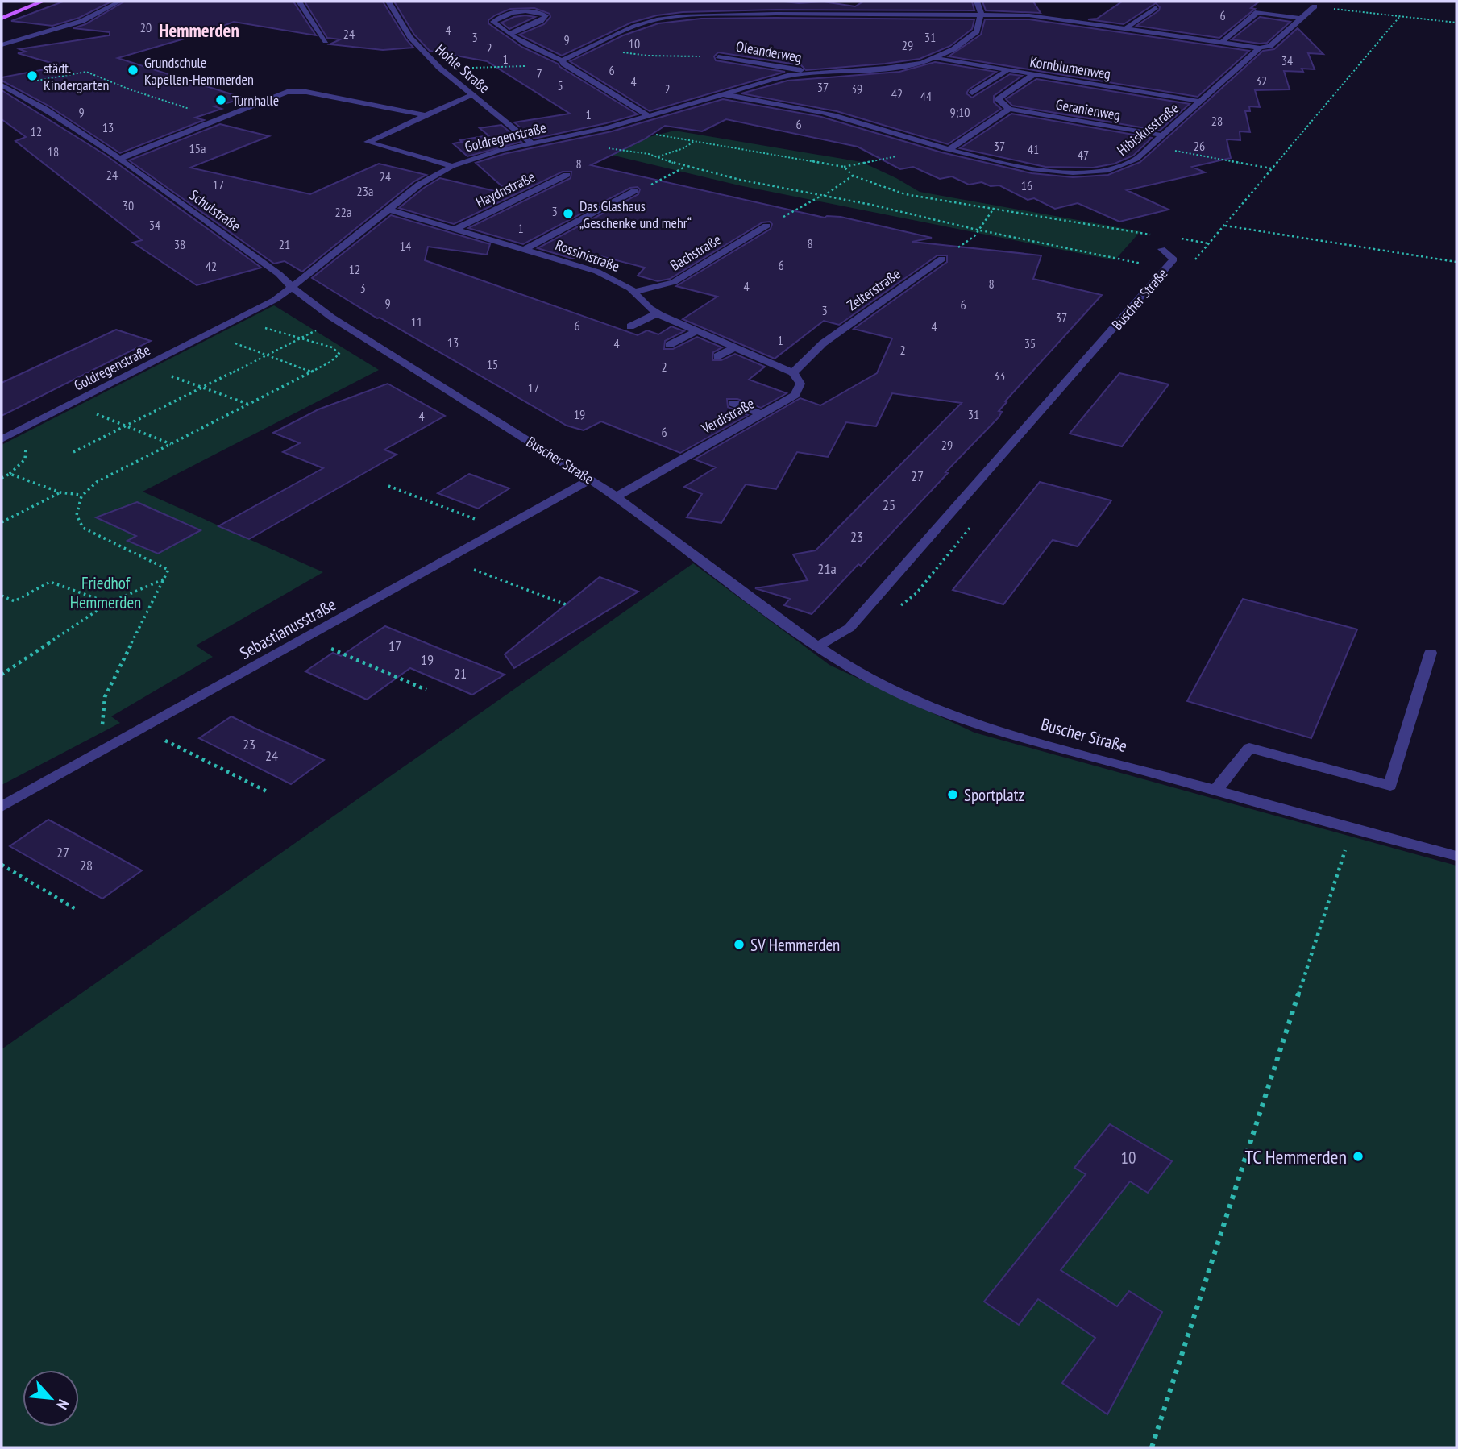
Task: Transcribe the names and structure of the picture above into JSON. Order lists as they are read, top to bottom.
{
  "streets": {
    "street": [
      "Oleanderweg",
      "Kornblumenweg",
      "Hohle Straße",
      "Geranienweg",
      "Hibiskusstraße",
      "Goldregenstraße",
      "Haydnstraße",
      "Schulstraße",
      "Bachstraße",
      "Rossinistraße",
      "Zelterstraße",
      "Buscher Straße",
      "Verdistraße",
      "Sebastianusstraße"
    ]
  },
  "crossings": [
    ["Oleanderweg", "Goldregenstraße"],
    ["Kornblumenweg", "Hibiskusstraße"],
    ["Kornblumenweg", "Goldregenstraße"],
    ["Hohle Straße", "Goldregenstraße"],
    ["Geranienweg", "Hibiskusstraße"],
    ["Hibiskusstraße", "Goldregenstraße"],
    ["Goldregenstraße", "Schulstraße"],
    ["Goldregenstraße", "Rossinistraße"],
    ["Goldregenstraße", "Buscher Straße"],
    ["Haydnstraße", "Rossinistraße"],
    ["Schulstraße", "Buscher Straße"],
    ["Bachstraße", "Rossinistraße"],
    ["Rossinistraße", "Zelterstraße"],
    ["Rossinistraße", "Verdistraße"],
    ["Zelterstraße", "Verdistraße"],
    ["Buscher Straße", "Verdistraße"],
    ["Buscher Straße", "Sebastianusstraße"]
  ],
  "districts": ["Hemmerden"],
  "parks": ["Friedhof Hemmerden"],
  "places": [
    "Grundschule Kapellen-Hemmerden",
    "städt. Kindergarten",
    "Turnhalle",
    "Das Glashaus „Geschenke und mehr“",
    "Sportplatz",
    "SV Hemmerden",
    "TC Hemmerden"
  ],
  "house_numbers": [
    "6",
    "20",
    "4",
    "24",
    "3",
    "31",
    "9",
    "10",
    "29",
    "2",
    "1",
    "34",
    "6",
    "7",
    "32",
    "4",
    "5",
    "37",
    "2",
    "39",
    "42",
    "44",
    "9",
    "9;10",
    "1",
    "28",
    "6",
    "13",
    "12",
    "37",
    "26",
    "15a",
    "41",
    "18",
    "47",
    "8",
    "24",
    "24",
    "17",
    "16",
    "23a",
    "30",
    "3",
    "22a",
    "34",
    "1",
    "8",
    "38",
    "21",
    "14",
    "6",
    "42",
    "12",
    "8",
    "4",
    "3",
    "9",
    "6",
    "3",
    "37",
    "11",
    "6",
    "4",
    "1",
    "13",
    "4",
    "35",
    "2",
    "15",
    "2",
    "33",
    "17",
    "19",
    "31",
    "4",
    "6",
    "29",
    "27",
    "25",
    "23",
    "21a",
    "17",
    "19",
    "21",
    "23",
    "24",
    "27",
    "28",
    "10"
  ],
  "north": "bottom right"
}
